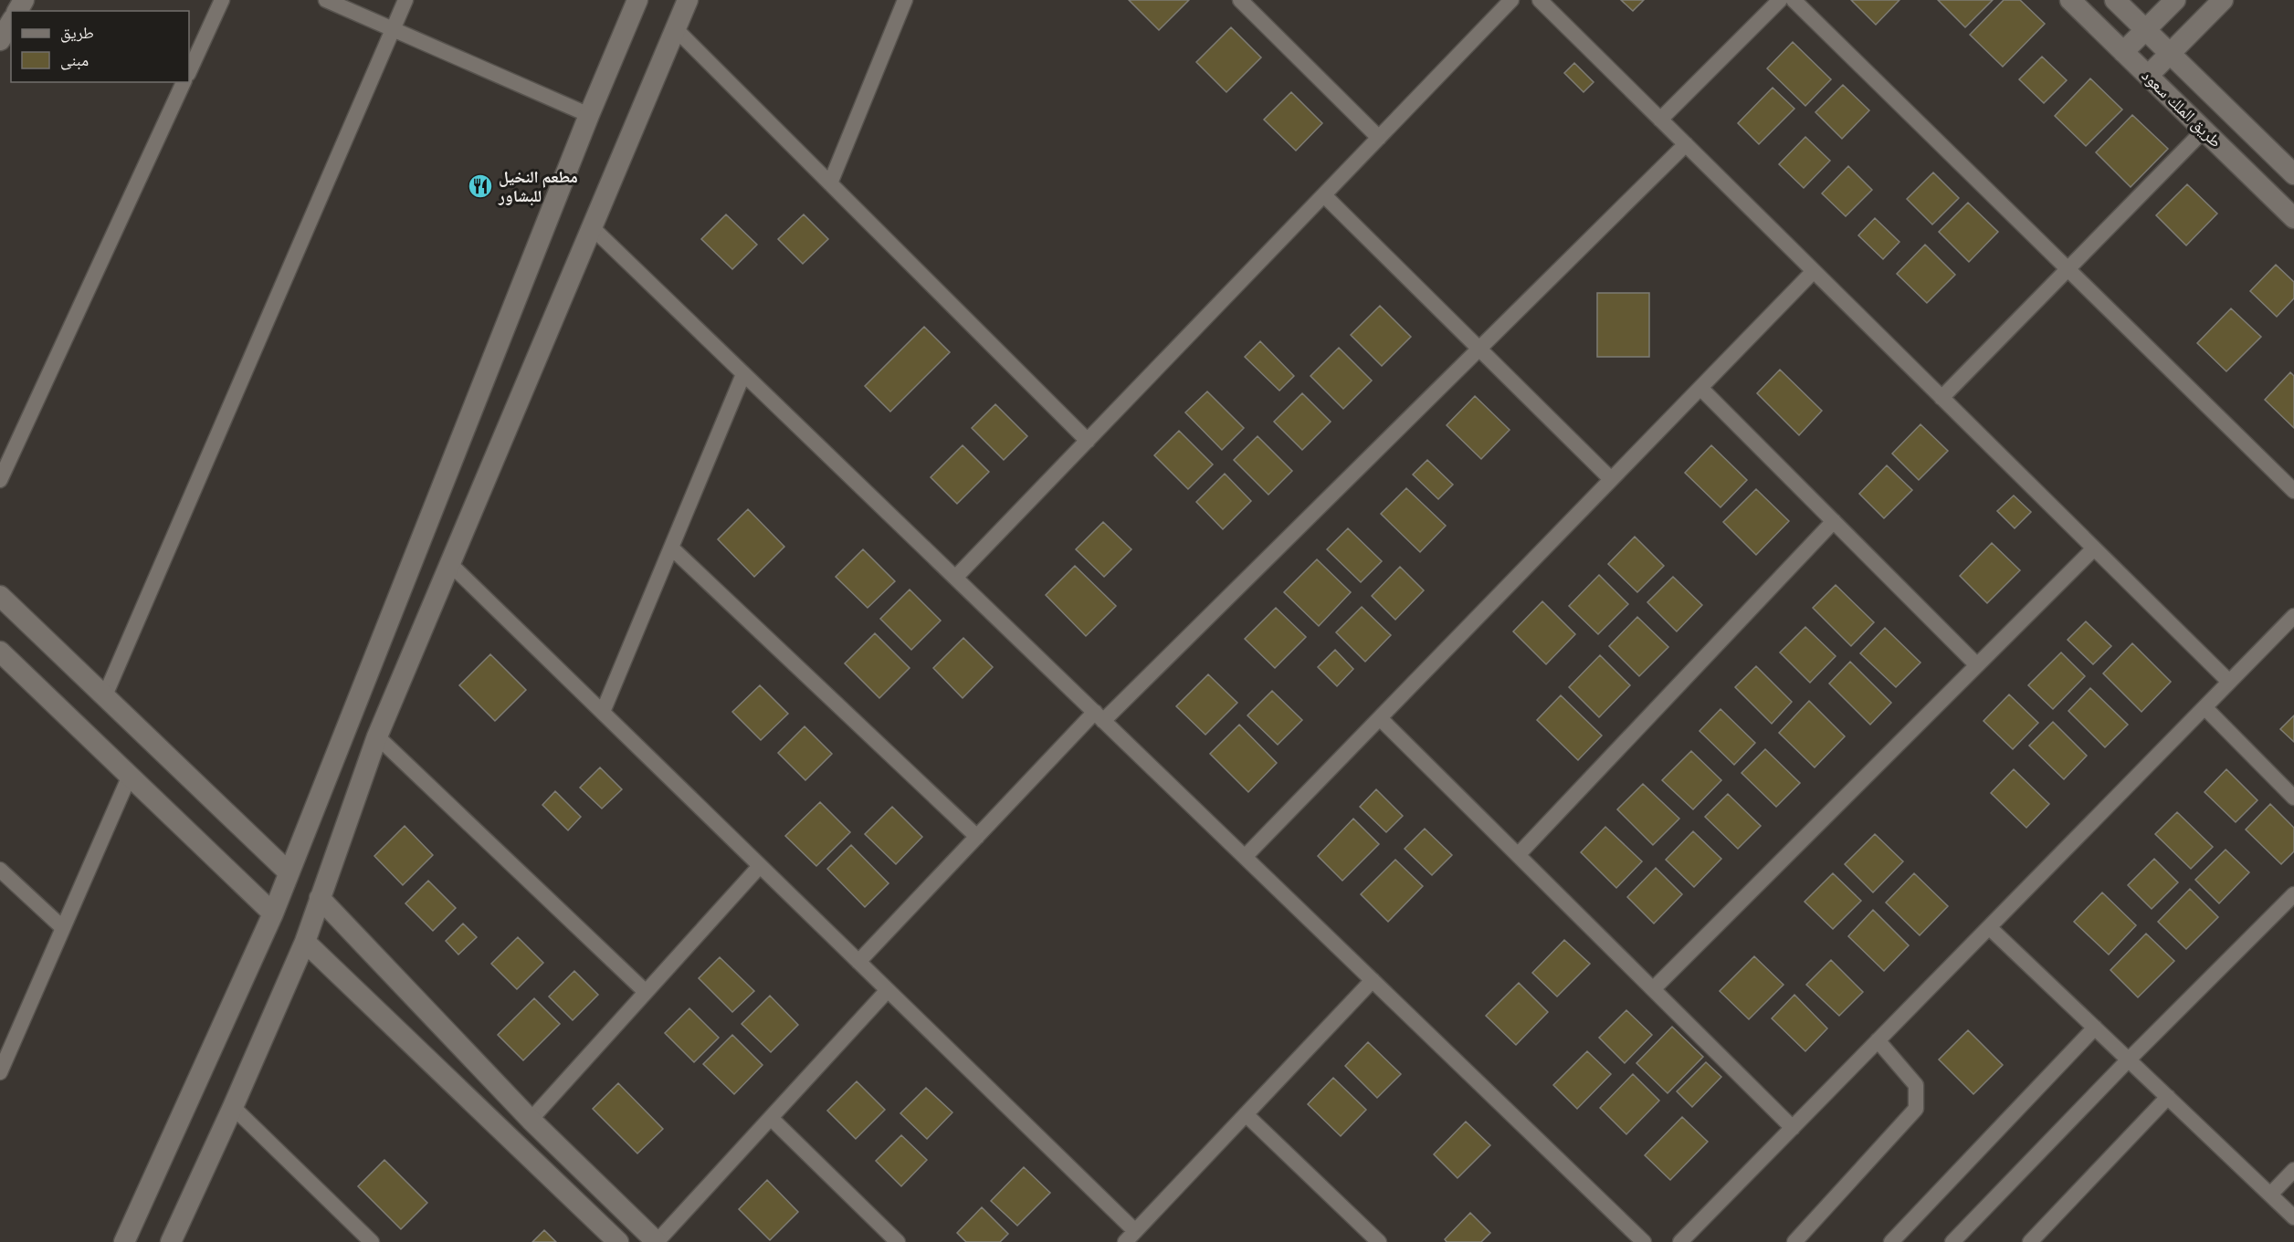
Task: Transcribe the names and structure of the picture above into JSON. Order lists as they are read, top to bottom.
{
  "streets": {
    "street": ["طريق الملك سعود"]
  },
  "places": {
    "restaurant": ["مطعم النخيل للبشاور"]
  },
  "legend": ["طريق", "مبنى"]
}
